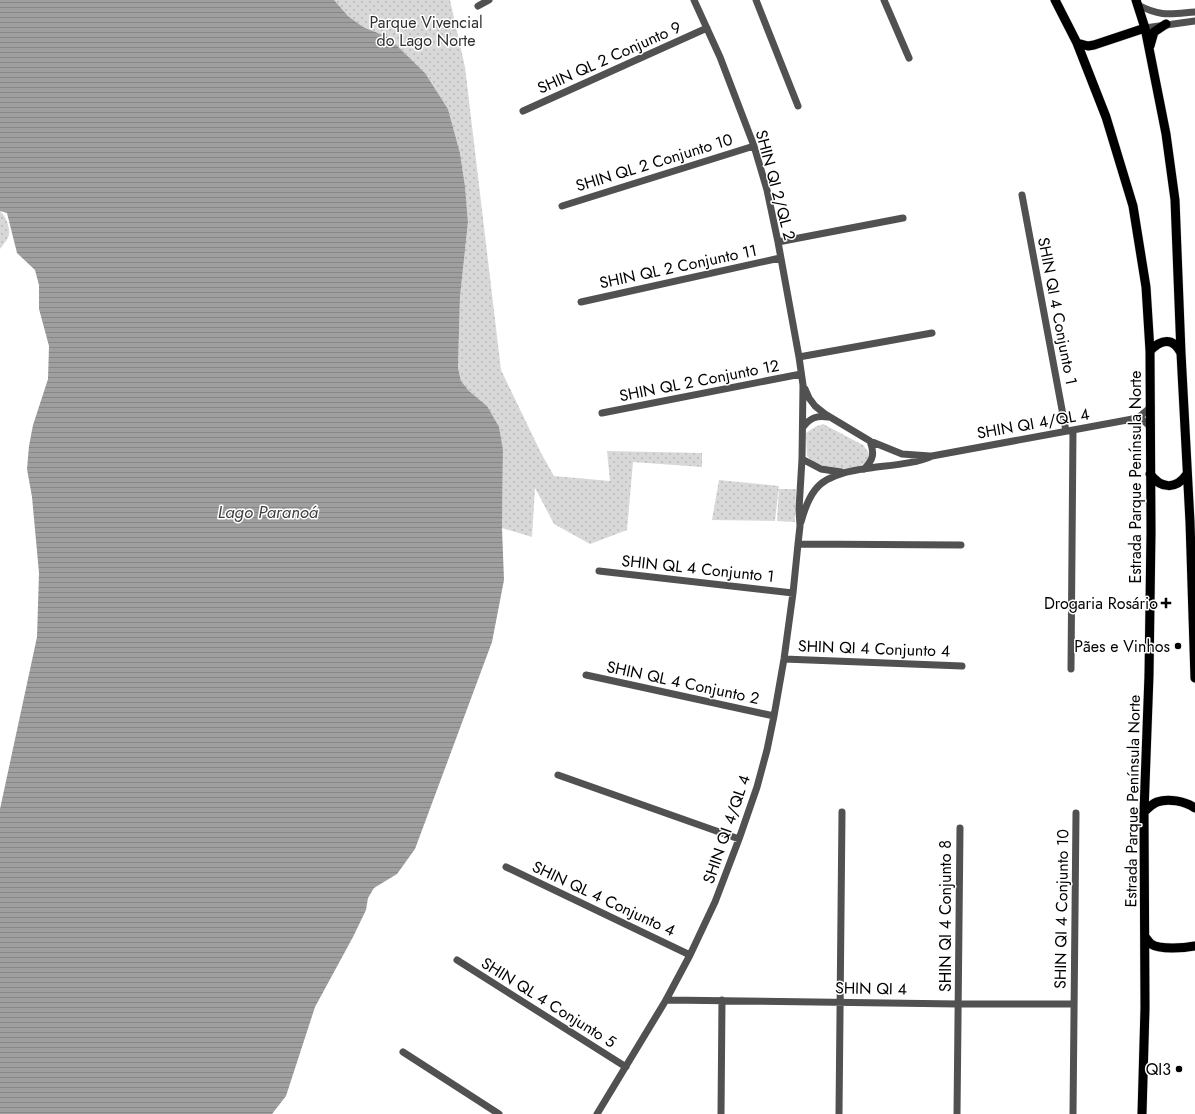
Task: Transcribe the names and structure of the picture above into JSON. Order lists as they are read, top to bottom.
{
  "streets": {
    "main road": ["Estrada Parque Península Norte"],
    "street": [
      "SHIN QL 2 Conjunto 9",
      "SHIN QL 2 Conjunto 10",
      "SHIN QI 2/QL 2",
      "SHIN QL 2 Conjunto 11",
      "SHIN QI 4 Conjunto 1",
      "SHIN QL 2 Conjunto 12",
      "SHIN QI 4/QL 4",
      "SHIN QL 4 Conjunto 1",
      "SHIN QI 4 Conjunto 4",
      "SHIN QL 4 Conjunto 2",
      "SHIN QL 4 Conjunto 4",
      "SHIN QI 4 Conjunto 10",
      "SHIN QI 4 Conjunto 8",
      "SHIN QI 4",
      "SHIN QL 4 Conjunto 5"
    ]
  },
  "crossings": [
    ["SHIN QL 2 Conjunto 9", "SHIN QI 2/QL 2"],
    ["SHIN QL 2 Conjunto 10", "SHIN QI 2/QL 2"],
    ["SHIN QI 2/QL 2", "SHIN QL 2 Conjunto 11"],
    ["SHIN QI 2/QL 2", "SHIN QL 2 Conjunto 12"],
    ["SHIN QI 2/QL 2", "SHIN QI 4/QL 4"],
    ["SHIN QI 4 Conjunto 1", "SHIN QI 4/QL 4"],
    ["SHIN QI 4/QL 4", "SHIN QL 4 Conjunto 1"],
    ["SHIN QI 4/QL 4", "SHIN QI 4 Conjunto 4"],
    ["SHIN QI 4/QL 4", "SHIN QL 4 Conjunto 2"],
    ["SHIN QI 4/QL 4", "SHIN QL 4 Conjunto 4"],
    ["SHIN QI 4/QL 4", "SHIN QI 4"],
    ["SHIN QI 4/QL 4", "SHIN QL 4 Conjunto 5"],
    ["SHIN QI 4 Conjunto 10", "SHIN QI 4"],
    ["SHIN QI 4 Conjunto 8", "SHIN QI 4"]
  ],
  "water": ["Lago Paranoá"],
  "parks": ["Parque Vivencial do Lago Norte"],
  "places": {
    "health": ["Drogaria Rosário"],
    "other": ["Pães e Vinhos", "QI3"]
  }
}
